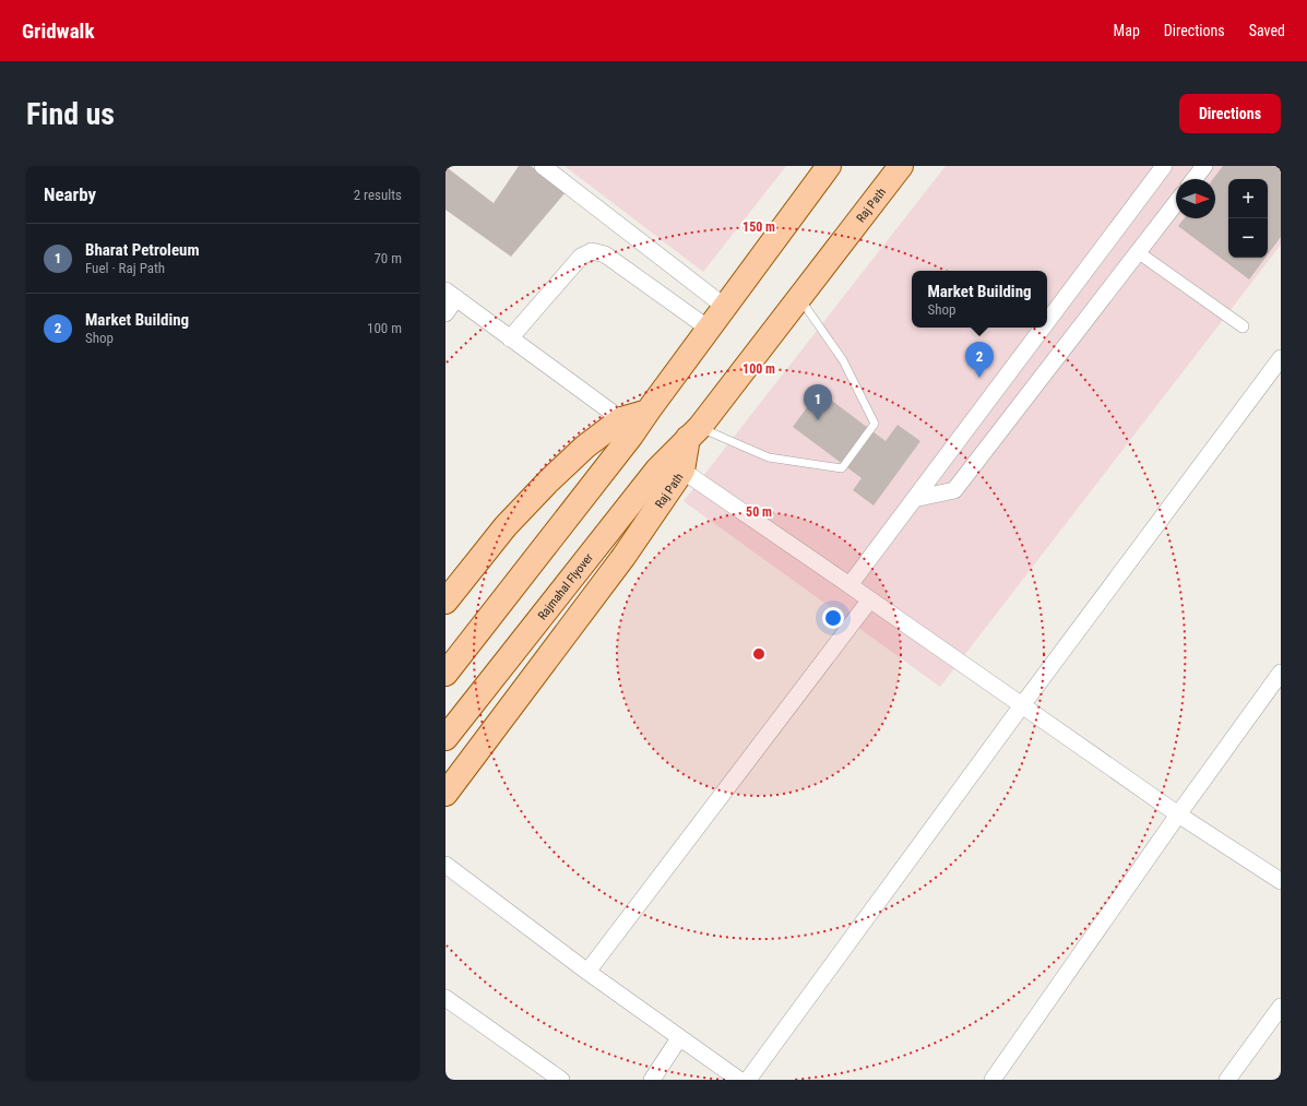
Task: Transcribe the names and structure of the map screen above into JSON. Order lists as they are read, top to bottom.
{
  "streets": {
    "main road": ["Raj Path", "Rajmahal Flyover"]
  },
  "crossings": [
    ["Raj Path", "Rajmahal Flyover"]
  ],
  "north": "right",
  "page": {
    "header": "Gridwalk",
    "nav": ["Map", "Directions", "Saved"],
    "buttons": "Directions",
    "title": "Find us",
    "heading": ["Nearby", "2 results"],
    "map_buttons": ["+", "−"],
    "list": [
      {
        "mark": "1",
        "name": "Bharat Petroleum",
        "note": "Fuel · Raj Path",
        "value": "70 m"
      },
      {
        "mark": "2",
        "name": "Market Building",
        "note": "Shop",
        "value": "100 m"
      }
    ],
    "popup": ["Market Building", "Shop"],
    "pins": ["2", "1"]
  },
  "rings": ["150 m", "100 m", "50 m"]
}
